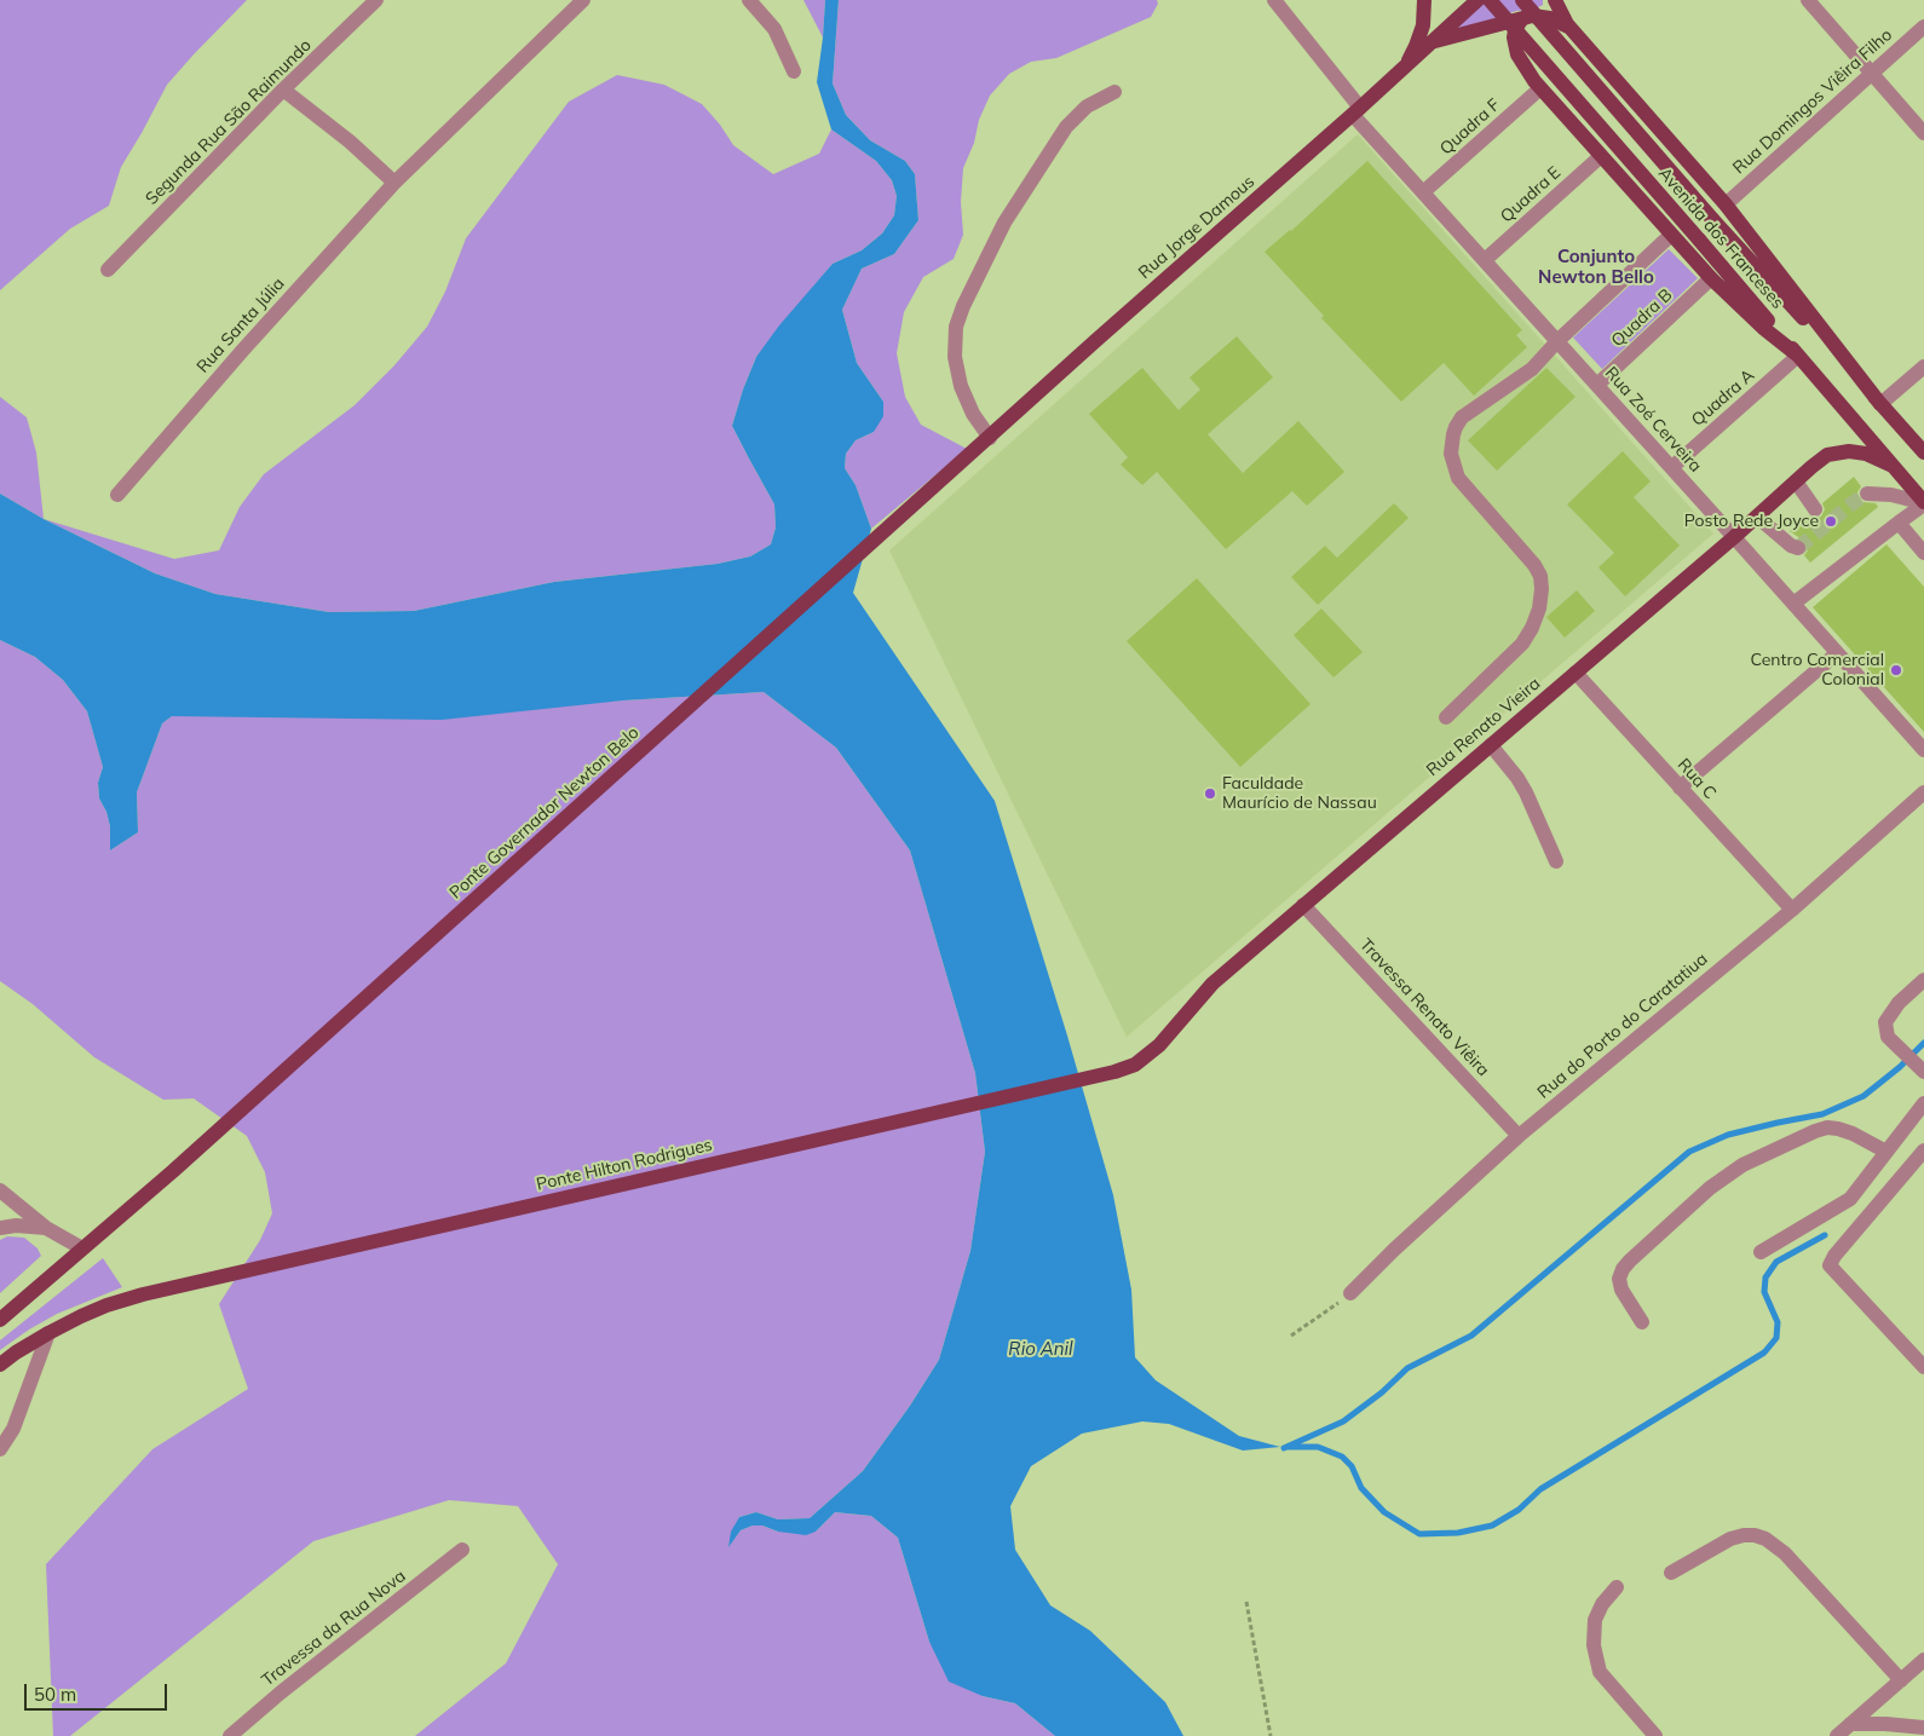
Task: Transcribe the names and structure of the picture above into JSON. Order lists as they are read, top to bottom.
{
  "streets": {
    "main road": [
      "Rua Jorge Damous",
      "Avenida dos Franceses",
      "Rua Renato Vieira",
      "Ponte Governador Newton Belo",
      "Ponte Hilton Rodrigues"
    ],
    "street": [
      "Rua Domingos Viêira Filho",
      "Segunda Rua São Raimundo",
      "Quadra F",
      "Quadra E",
      "Quadra B",
      "Rua Santa Júlia",
      "Quadra A",
      "Rua Zoé Cerveira",
      "Rua C",
      "Travessa Renato Viêira",
      "Rua do Porto do Caratatiua",
      "Travessa da Rua Nova"
    ]
  },
  "crossings": [
    ["Quadra F", "Rua Zoé Cerveira"],
    ["Quadra E", "Rua Zoé Cerveira"],
    ["Rua Jorge Damous", "Rua Zoé Cerveira"],
    ["Rua Jorge Damous", "Ponte Governador Newton Belo"],
    ["Avenida dos Franceses", "Quadra A"],
    ["Avenida dos Franceses", "Rua Renato Vieira"],
    ["Quadra B", "Rua Zoé Cerveira"],
    ["Quadra A", "Rua Zoé Cerveira"],
    ["Rua Zoé Cerveira", "Rua Renato Vieira"],
    ["Rua Renato Vieira", "Rua C"],
    ["Rua Renato Vieira", "Travessa Renato Viêira"],
    ["Rua Renato Vieira", "Ponte Hilton Rodrigues"],
    ["Rua C", "Rua do Porto do Caratatiua"],
    ["Travessa Renato Viêira", "Rua do Porto do Caratatiua"]
  ],
  "districts": ["Conjunto Newton Bello"],
  "water": ["Rio Anil"],
  "places": ["Posto Rede Joyce", "Centro Comercial Colonial", "Faculdade Maurício de Nassau"],
  "scale_bar": "50 m"
}
